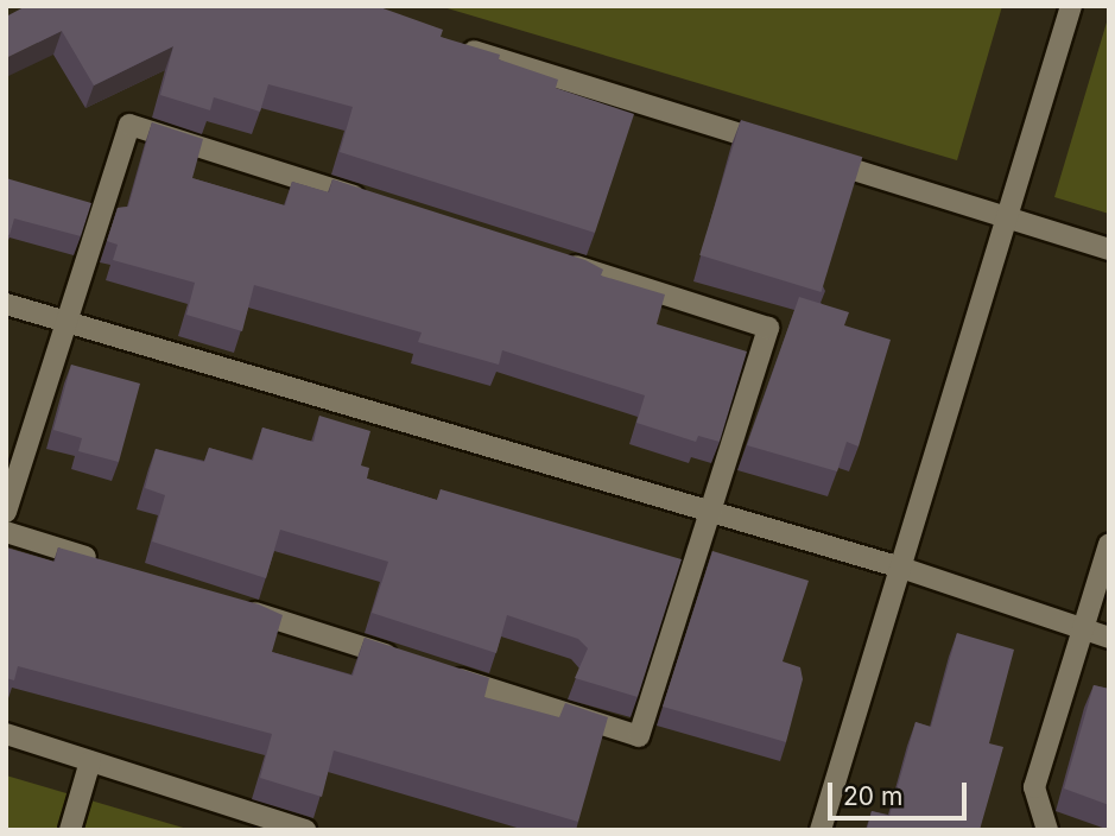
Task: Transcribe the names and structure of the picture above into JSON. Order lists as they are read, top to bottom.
{
  "scale_bar": "20 m"
}
